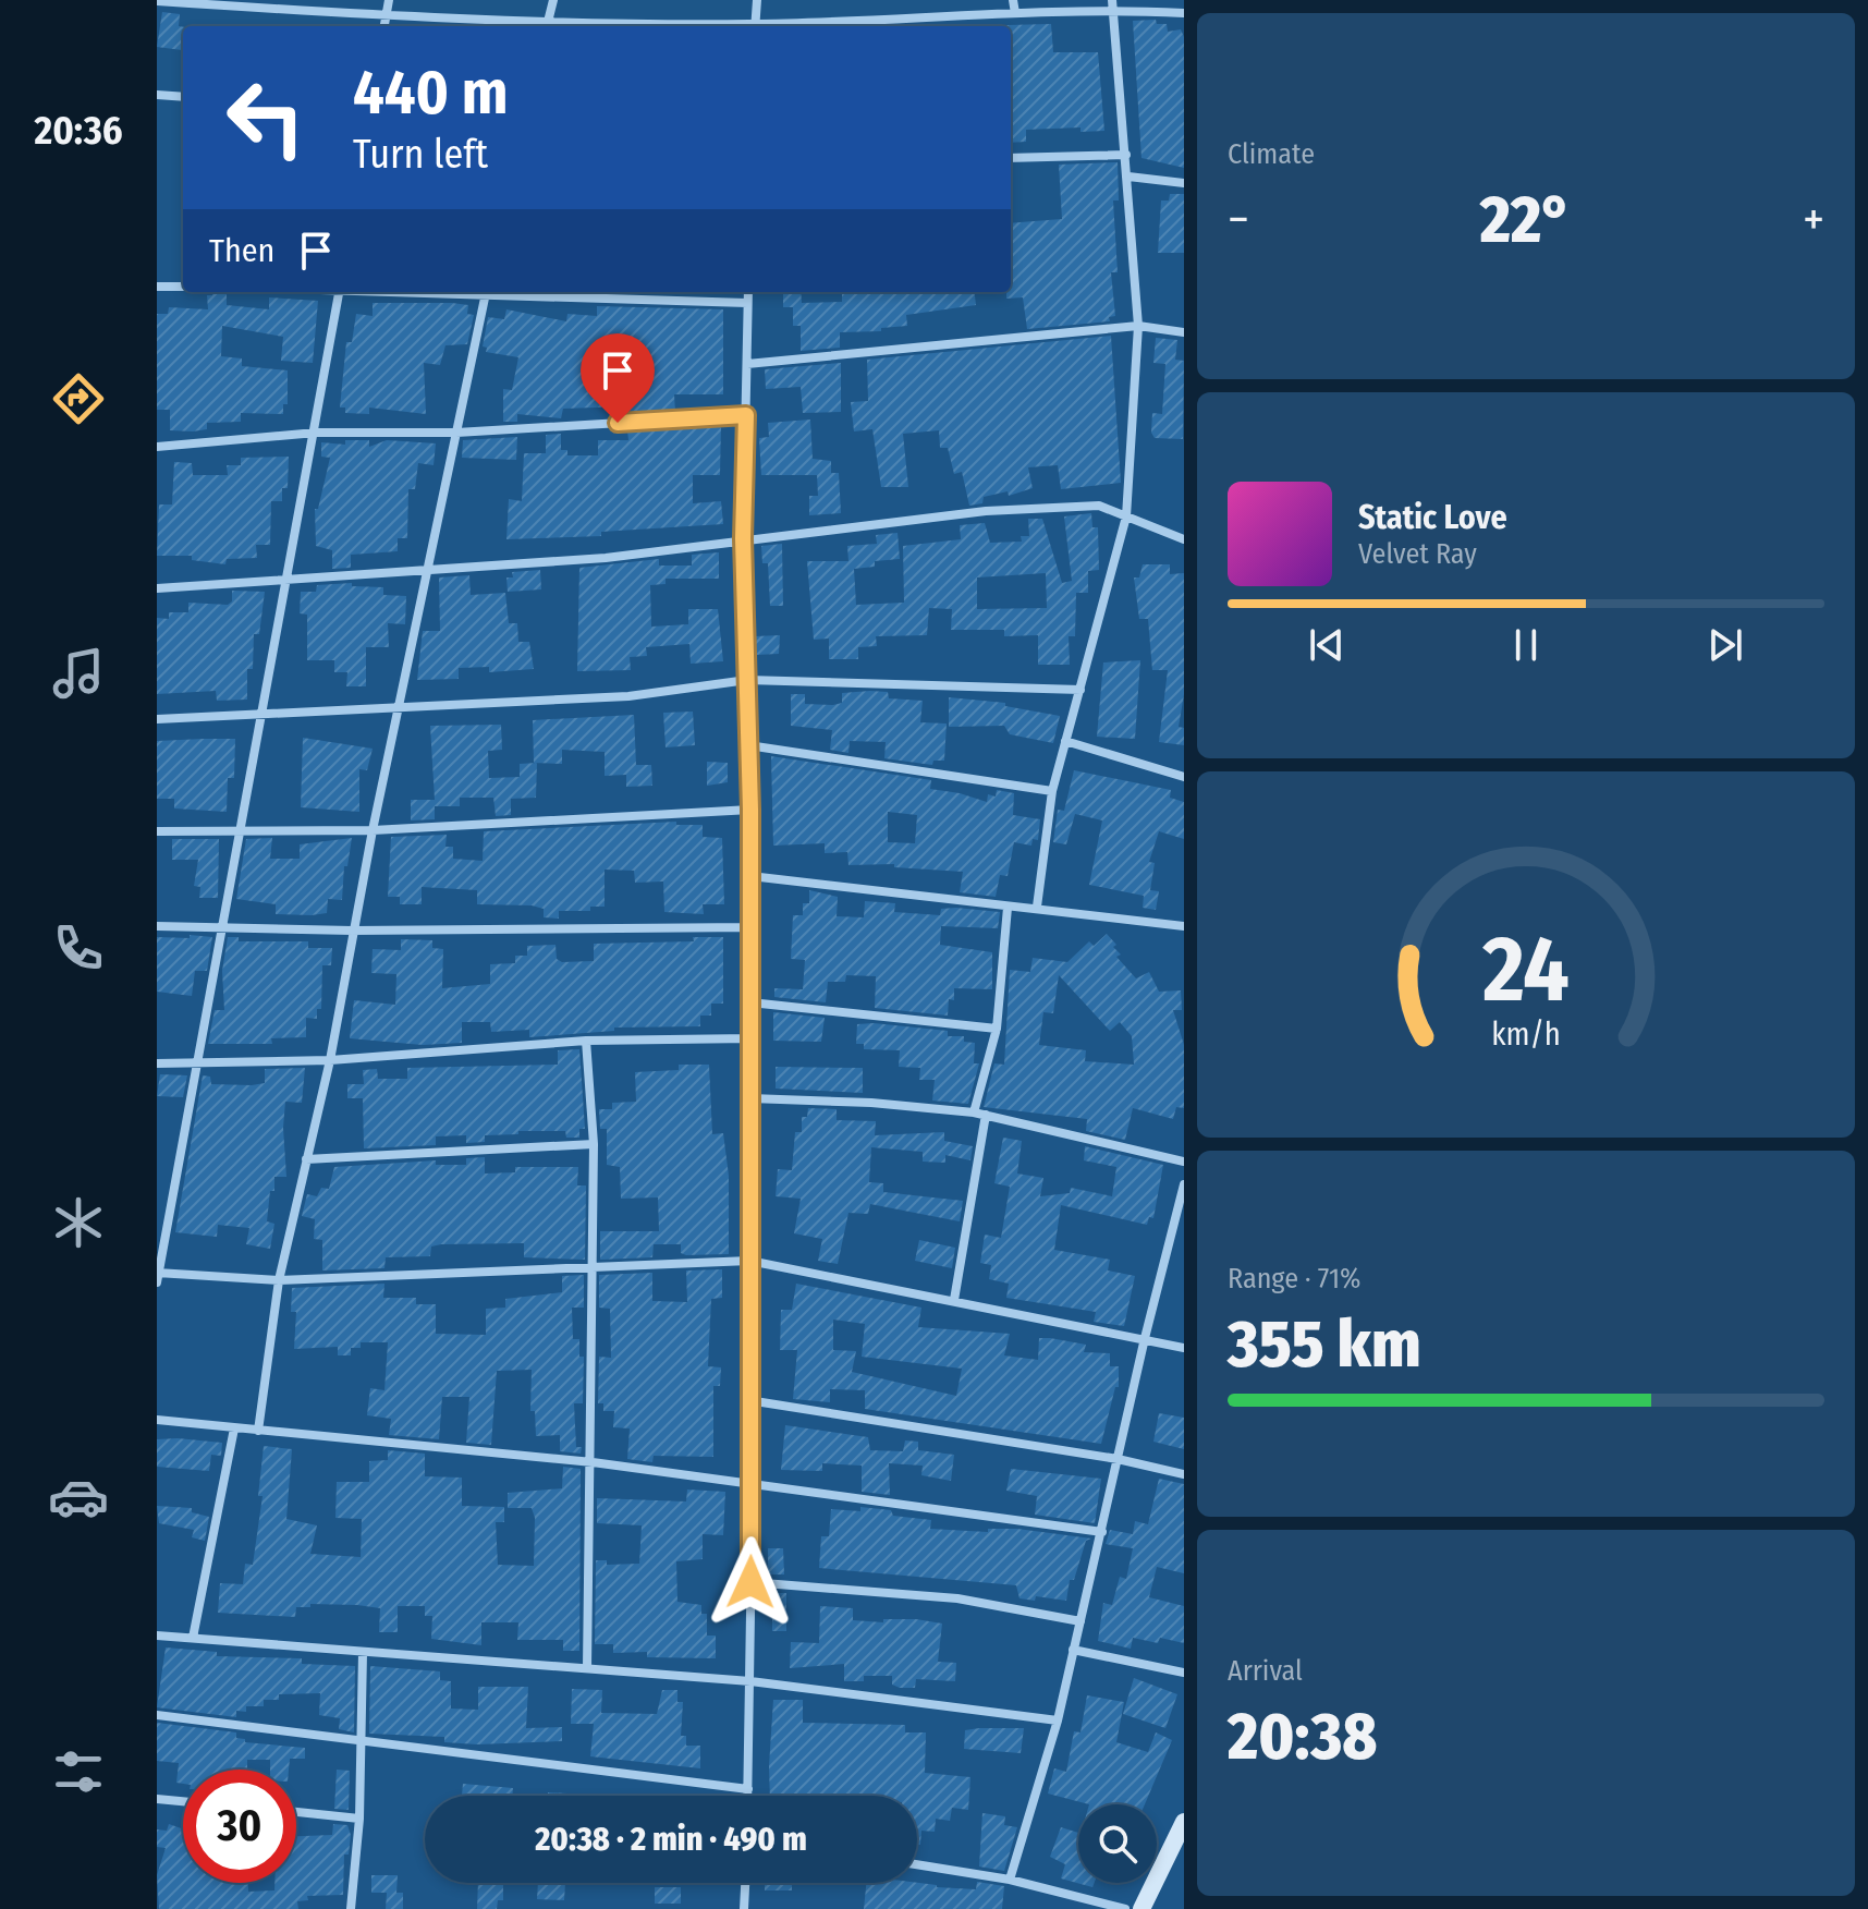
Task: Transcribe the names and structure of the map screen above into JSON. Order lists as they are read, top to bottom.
{
  "page": {
    "tabs": "20:36",
    "tile": [
      "Climate",
      ["Range · 71%", "355 km"],
      ["Arrival", "20:38"]
    ],
    "turn": ["440 m", "Turn left"],
    "heat": ["−", "22°", "+"],
    "then": "Then",
    "song": ["Static Love", "Velvet Ray"],
    "limit": "30",
    "trip": "20:38 · 2 min · 490 m",
    "gauge": ["24", "km/h"]
  }
}
